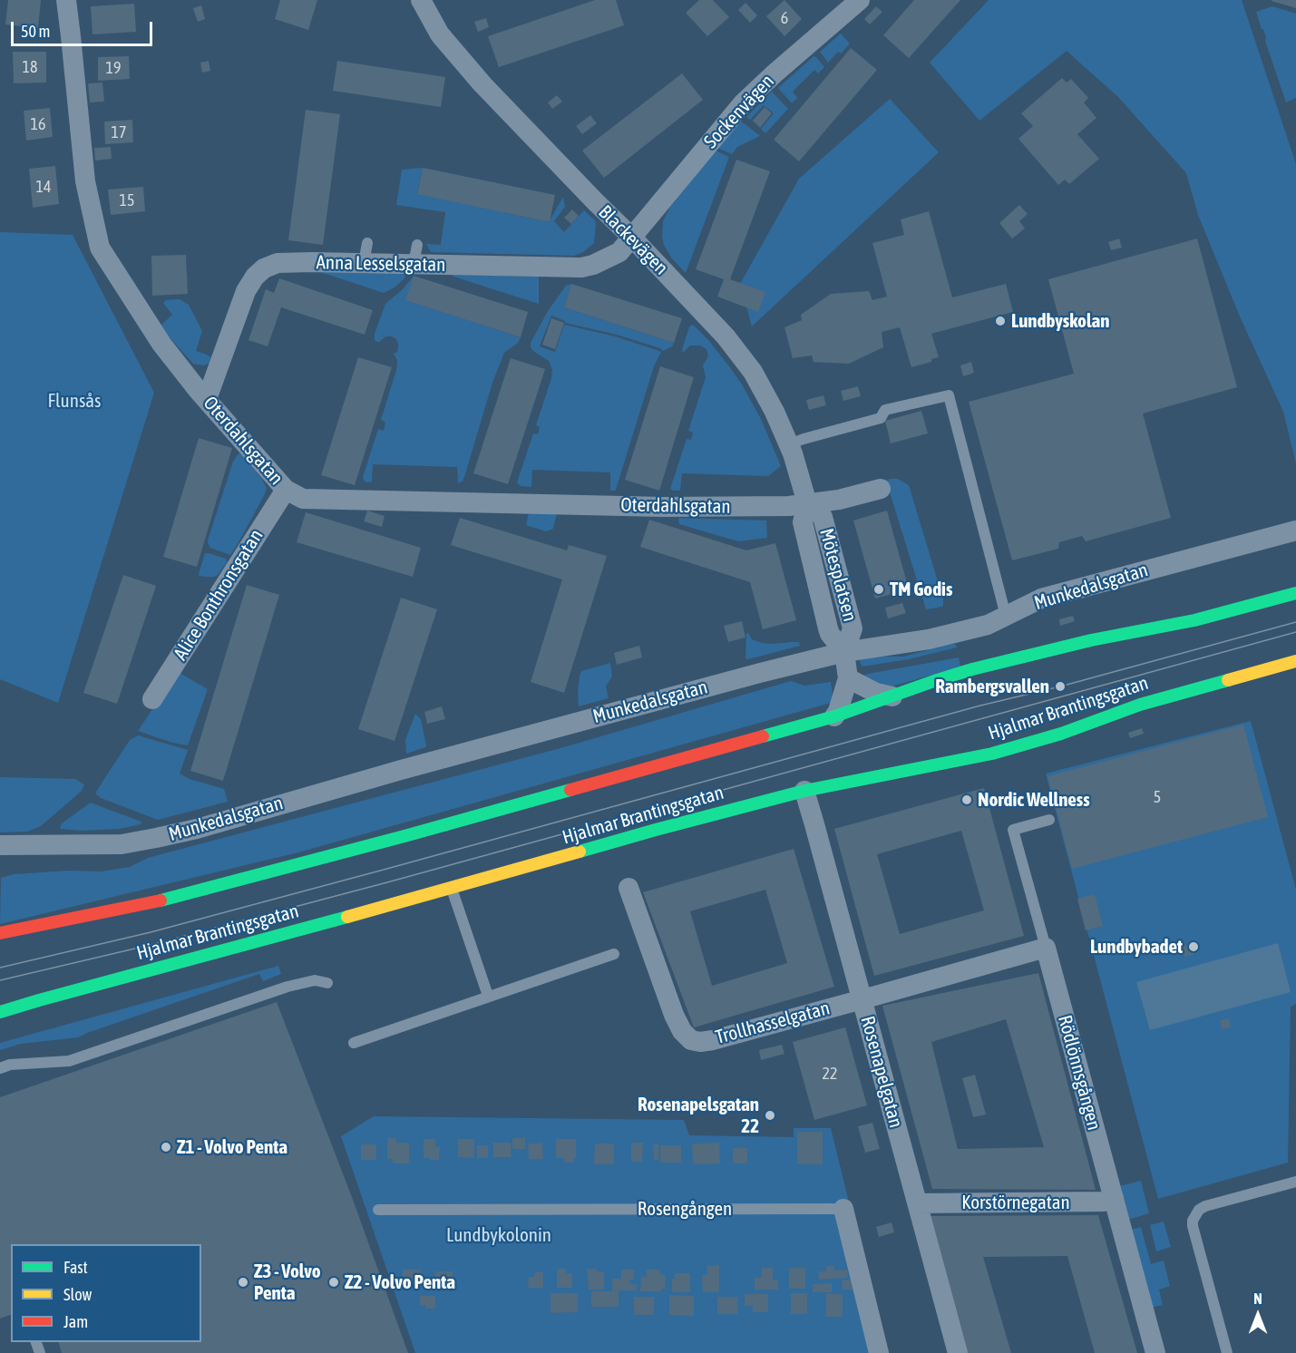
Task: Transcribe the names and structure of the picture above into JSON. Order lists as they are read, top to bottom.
{
  "streets": {
    "main road": ["Hjalmar Brantingsgatan"],
    "street": [
      "Sockenvägen",
      "Blackevägen",
      "Anna Lesselsgatan",
      "Oterdahlsgatan",
      "Mötesplatsen",
      "Munkedalsgatan",
      "Alice Bonthronsgatan",
      "Trollhasselgatan",
      "Rosenapelgatan",
      "Rödlönnsgången",
      "Korstörnegatan",
      "Rosengången"
    ]
  },
  "crossings": [
    ["Sockenvägen", "Blackevägen"],
    ["Sockenvägen", "Anna Lesselsgatan"],
    ["Blackevägen", "Anna Lesselsgatan"],
    ["Blackevägen", "Oterdahlsgatan"],
    ["Blackevägen", "Mötesplatsen"],
    ["Anna Lesselsgatan", "Oterdahlsgatan"],
    ["Oterdahlsgatan", "Mötesplatsen"],
    ["Oterdahlsgatan", "Alice Bonthronsgatan"],
    ["Mötesplatsen", "Munkedalsgatan"],
    ["Hjalmar Brantingsgatan", "Rosenapelgatan"],
    ["Trollhasselgatan", "Rosenapelgatan"],
    ["Trollhasselgatan", "Rödlönnsgången"],
    ["Rosenapelgatan", "Korstörnegatan"],
    ["Rödlönnsgången", "Korstörnegatan"]
  ],
  "parks": ["Flunsås", "Lundbykolonin"],
  "places": [
    "Lundbyskolan",
    "TM Godis",
    "Rambergsvallen",
    "Nordic Wellness",
    "Lundbybadet",
    "Rosenapelsgatan 22",
    "Z1 - Volvo Penta",
    "Z3 - Volvo Penta",
    "Z2 - Volvo Penta"
  ],
  "house_numbers": [
    "6",
    "18",
    "19",
    "16",
    "17",
    "14",
    "15",
    "5",
    "22"
  ],
  "legend": ["Fast", "Slow", "Jam"],
  "scale_bar": "50 m",
  "north": "top"
}
